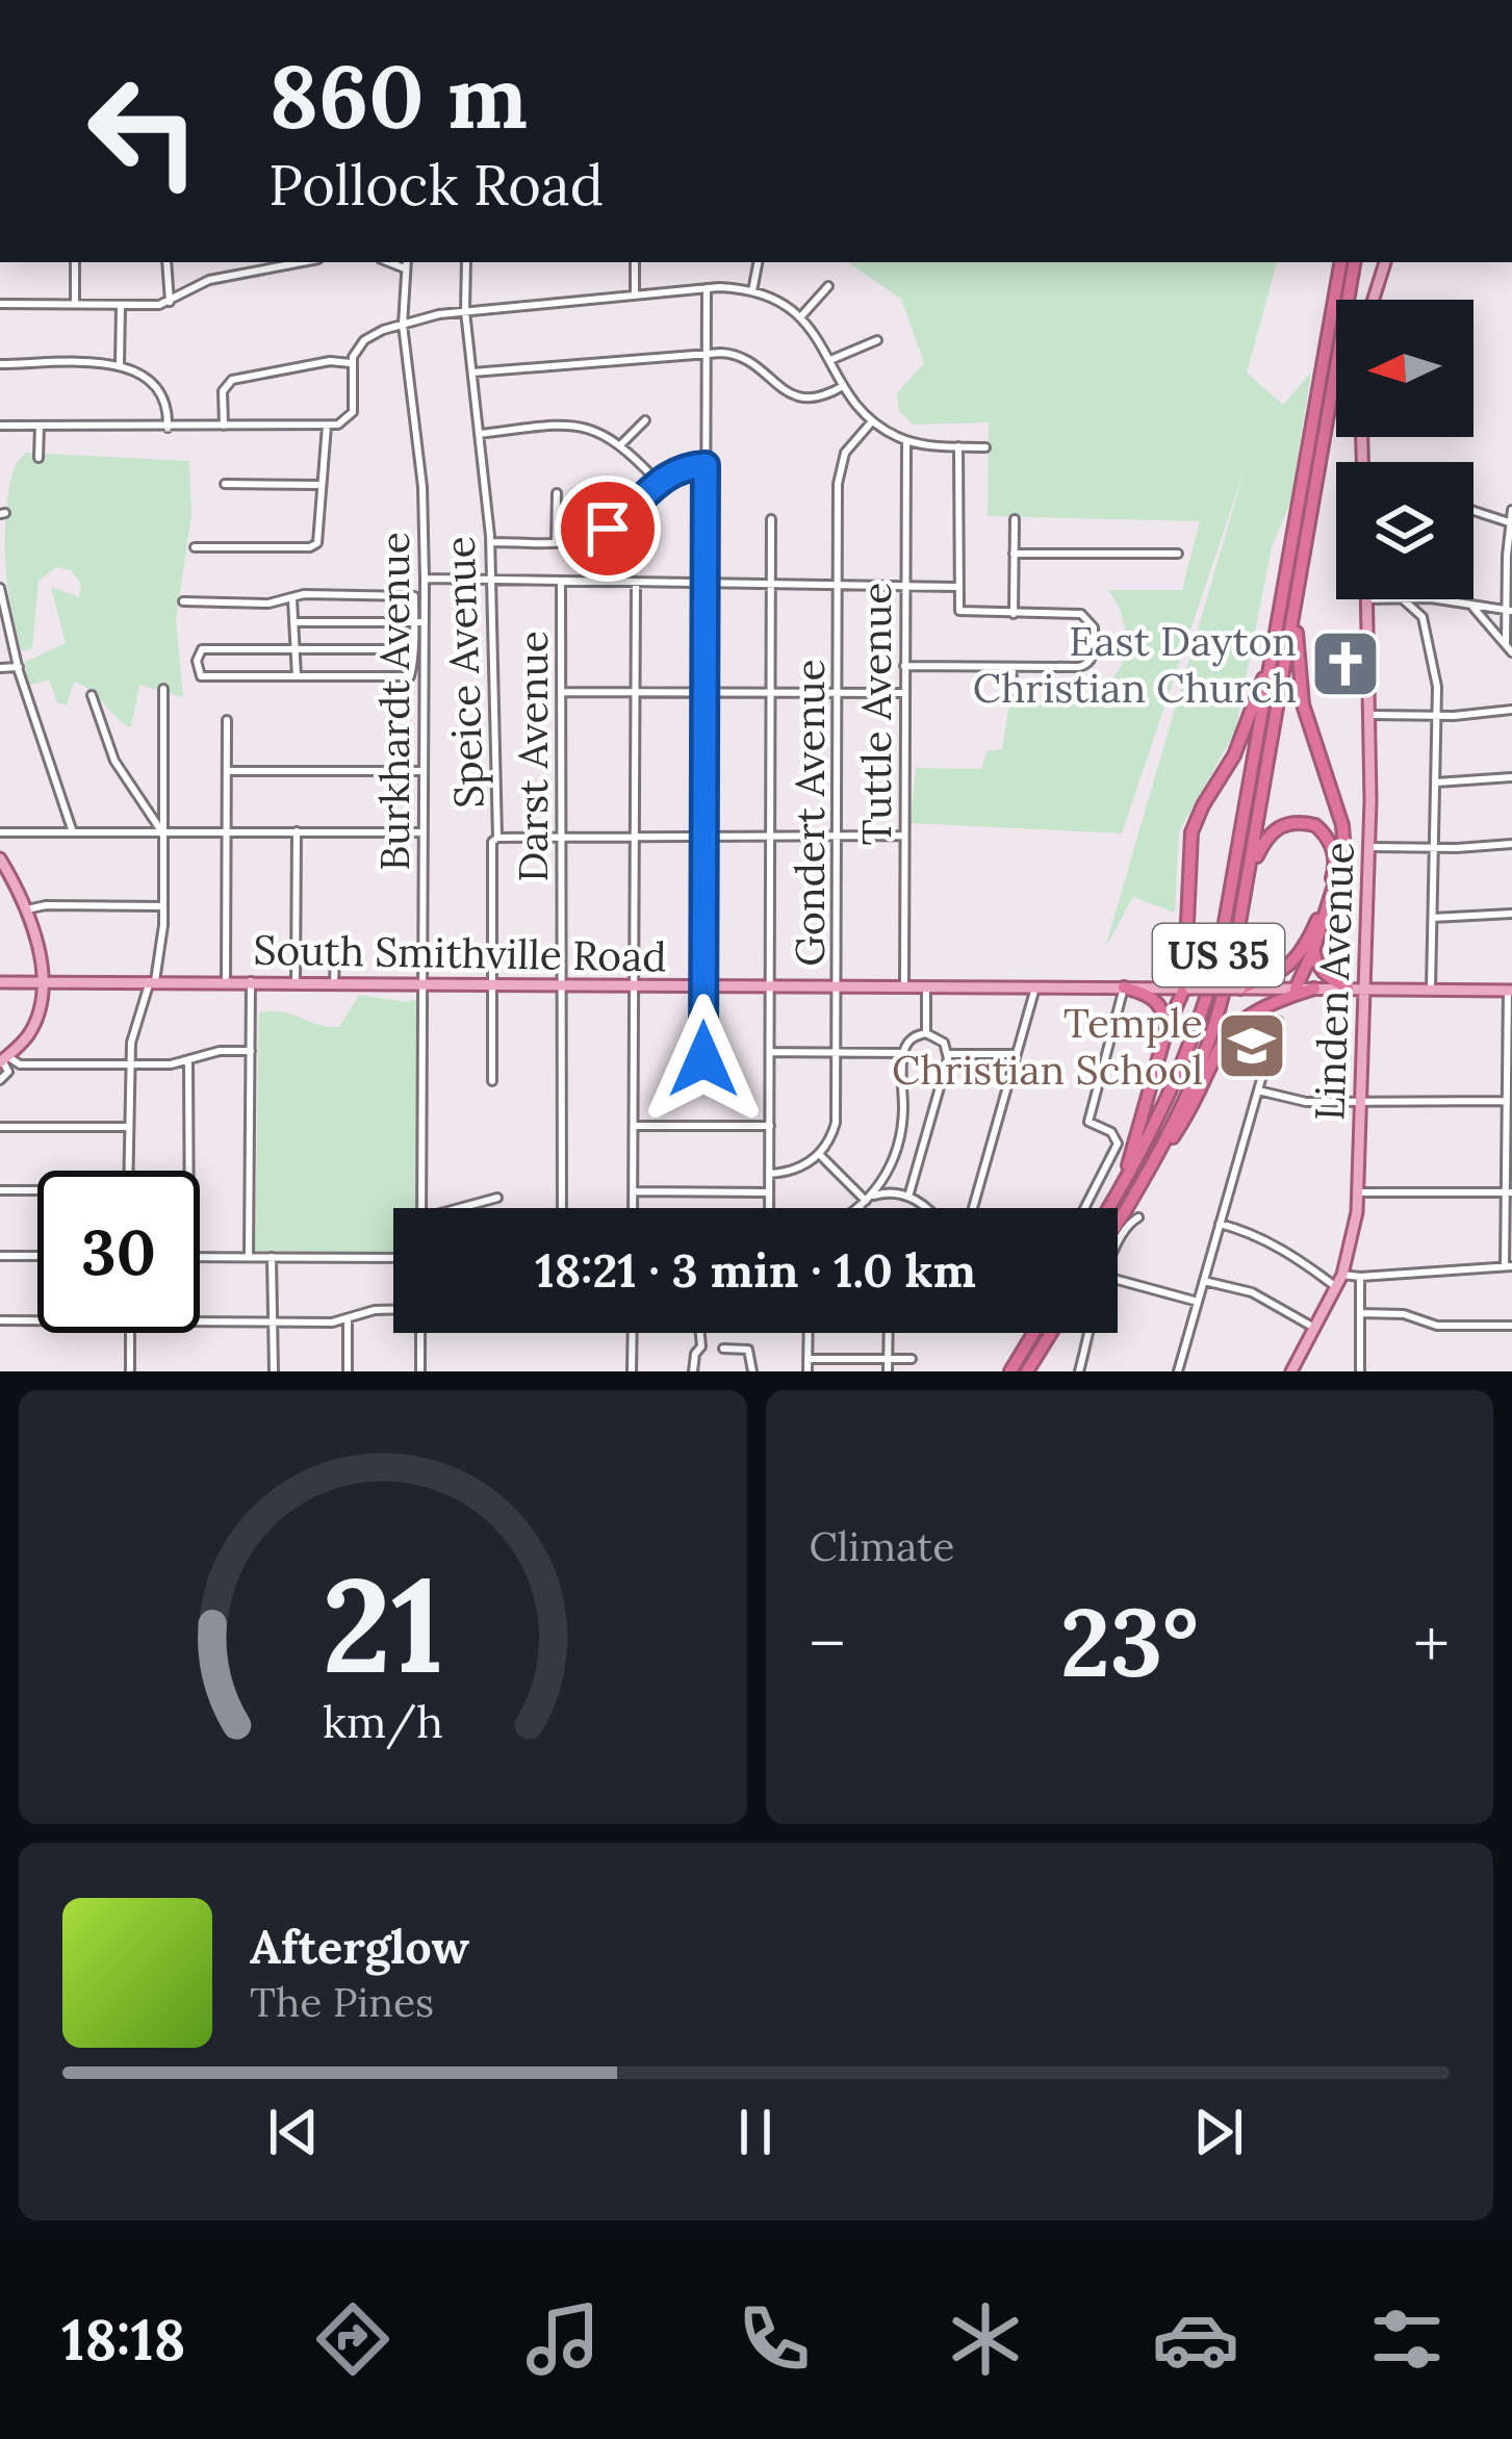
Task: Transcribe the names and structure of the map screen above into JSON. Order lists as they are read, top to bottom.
{
  "streets": {
    "highway": ["US 35"],
    "main road": ["South Smithville Road", "Linden Avenue"],
    "street": [
      "Speice Avenue",
      "Burkhardt Avenue",
      "Tuttle Avenue",
      "Darst Avenue",
      "Gondert Avenue"
    ]
  },
  "crossings": [
    ["Speice Avenue", "South Smithville Road"],
    ["Burkhardt Avenue", "South Smithville Road"],
    ["Tuttle Avenue", "South Smithville Road"],
    ["Darst Avenue", "South Smithville Road"],
    ["Gondert Avenue", "South Smithville Road"],
    ["South Smithville Road", "Linden Avenue"]
  ],
  "places": {
    "church": ["East Dayton Christian Church"],
    "school or university": ["Temple Christian School"]
  },
  "north": "left",
  "page": {
    "turn": ["860 m", "Pollock Road"],
    "limit": "30",
    "trip": "18:21 · 3 min · 1.0 km",
    "tile": "Climate",
    "heat": ["−", "23°", "+"],
    "song": ["Afterglow", "The Pines"],
    "tabs": "18:18",
    "gauge": ["21", "km/h"]
  }
}
